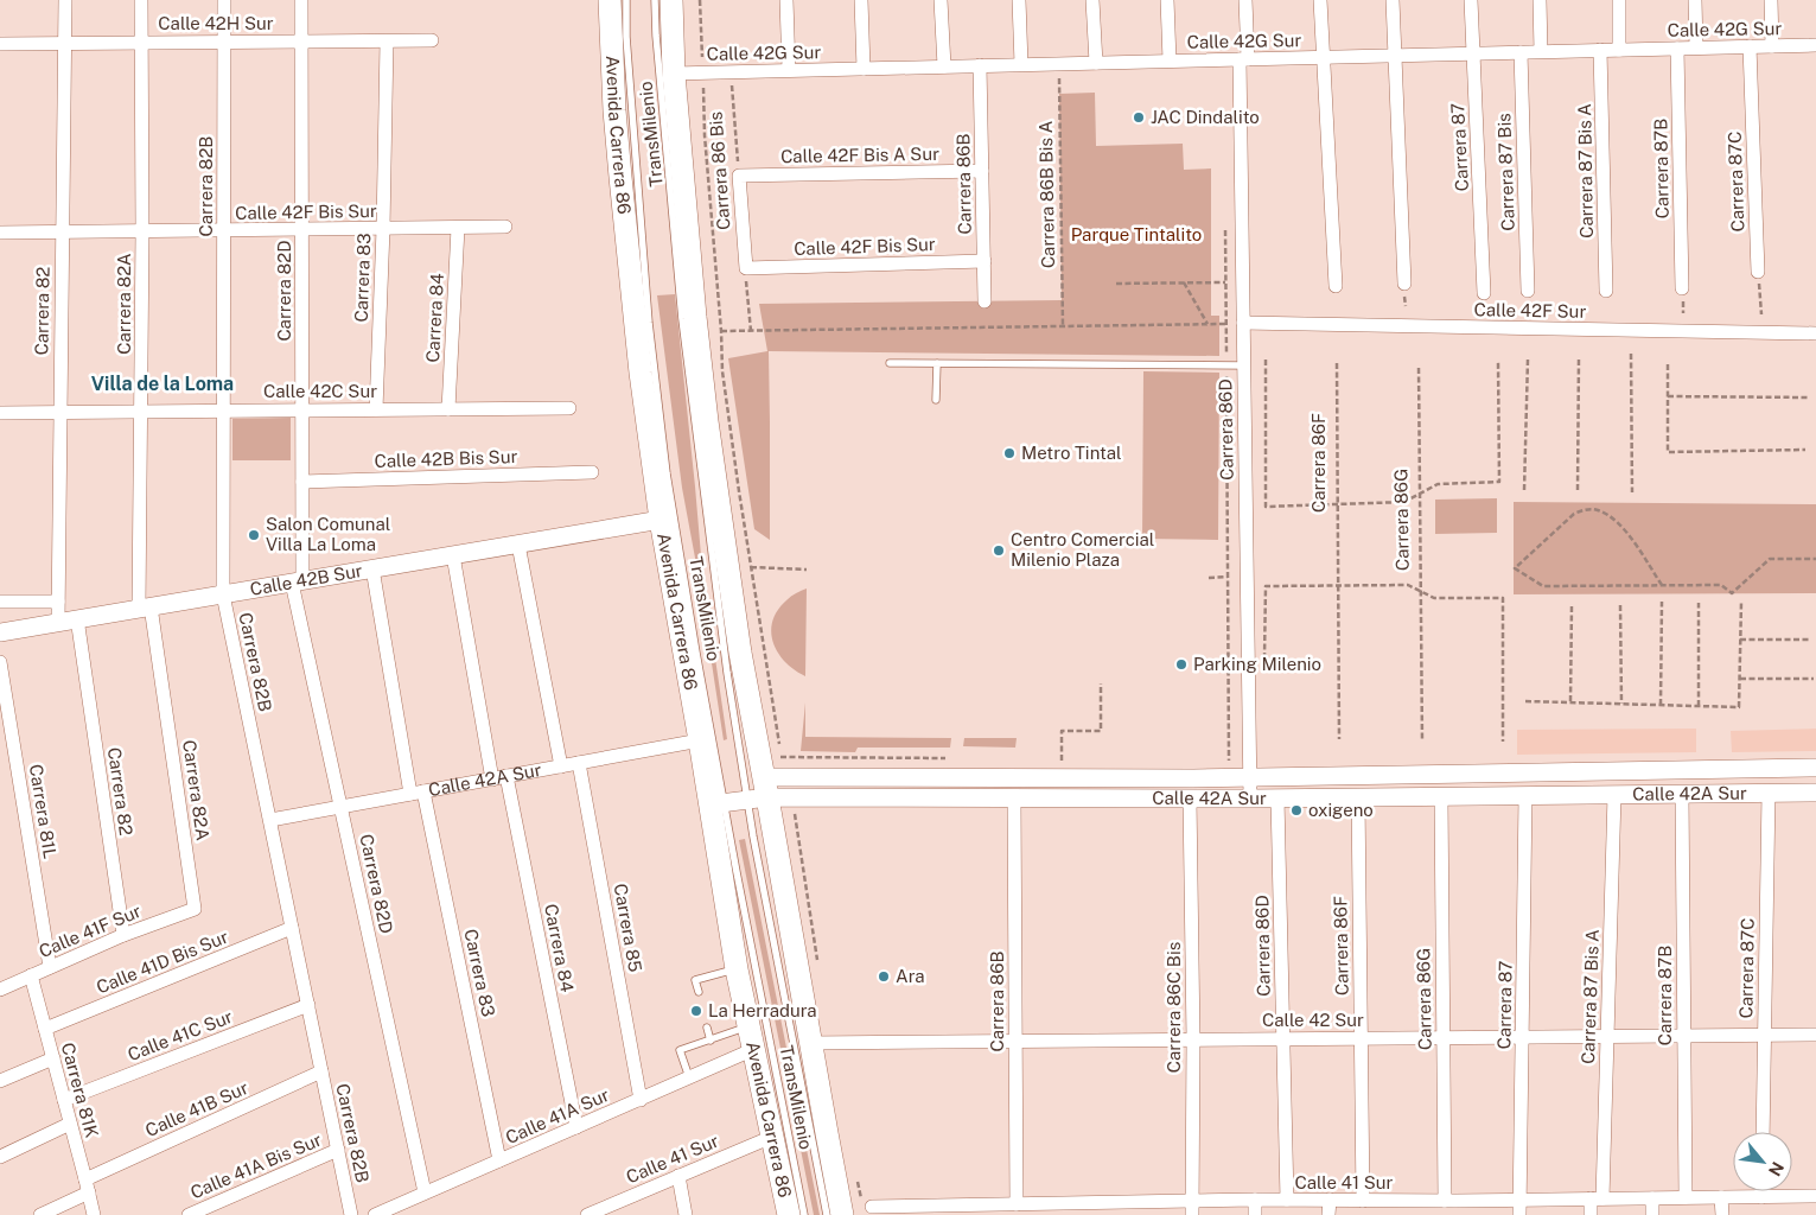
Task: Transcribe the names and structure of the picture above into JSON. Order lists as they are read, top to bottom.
{
  "streets": {
    "main road": ["Avenida Carrera 86"],
    "street": [
      "Calle 42H Sur",
      "Calle 42G Sur",
      "Carrera 87",
      "Calle 42F Bis A Sur",
      "Carrera 87B",
      "Carrera 86 Bis",
      "Carrera 87 Bis A",
      "Carrera 87 Bis",
      "Carrera 87C",
      "Carrera 86B",
      "Carrera 82B",
      "Calle 42F Bis Sur",
      "Carrera 83",
      "Carrera 82D",
      "Carrera 82A",
      "Carrera 82",
      "Calle 42F Sur",
      "Carrera 84",
      "Calle 42C Sur",
      "Carrera 86D",
      "Calle 42B Bis Sur",
      "Carrera 86F",
      "Carrera 86G",
      "Calle 42B Sur",
      "Calle 42A Sur",
      "Carrera 81L",
      "Carrera 85",
      "Calle 41F Sur",
      "Calle 41D Bis Sur",
      "Carrera 86C Bis",
      "Calle 42 Sur",
      "Calle 41C Sur",
      "Carrera 81K",
      "Calle 41B Sur",
      "Calle 41A Sur",
      "Calle 41 Sur",
      "Calle 41A Bis Sur"
    ],
    "lane": ["TransMilenio"],
    "path": ["Carrera 86B Bis A"]
  },
  "crossings": [
    ["Calle 42H Sur", "Carrera 82B"],
    ["Calle 42H Sur", "Carrera 83"],
    ["Calle 42H Sur", "Carrera 82D"],
    ["Calle 42H Sur", "Carrera 82A"],
    ["Calle 42H Sur", "Carrera 82"],
    ["Calle 42G Sur", "Carrera 87"],
    ["Calle 42G Sur", "Carrera 87B"],
    ["Calle 42G Sur", "Carrera 86 Bis"],
    ["Calle 42G Sur", "Carrera 87 Bis A"],
    ["Calle 42G Sur", "Carrera 87 Bis"],
    ["Calle 42G Sur", "Carrera 87C"],
    ["Calle 42G Sur", "Carrera 86B"],
    ["Calle 42G Sur", "Carrera 86B Bis A"],
    ["Calle 42G Sur", "Carrera 86D"],
    ["Avenida Carrera 86", "TransMilenio"],
    ["Avenida Carrera 86", "Calle 42B Sur"],
    ["Avenida Carrera 86", "Calle 42A Sur"],
    ["Avenida Carrera 86", "Calle 41A Sur"],
    ["Avenida Carrera 86", "Calle 41 Sur"],
    ["TransMilenio", "Calle 42A Sur"],
    ["Carrera 87", "Calle 42A Sur"],
    ["Carrera 87", "Calle 42 Sur"],
    ["Carrera 87", "Calle 41 Sur"],
    ["Calle 42F Bis A Sur", "Carrera 86 Bis"],
    ["Calle 42F Bis A Sur", "Carrera 86B"],
    ["Carrera 87B", "Calle 42A Sur"],
    ["Carrera 87B", "Calle 42 Sur"],
    ["Carrera 87B", "Calle 41 Sur"],
    ["Carrera 86 Bis", "Calle 42F Bis Sur"],
    ["Carrera 87 Bis A", "Calle 42A Sur"],
    ["Carrera 87 Bis A", "Calle 42 Sur"],
    ["Carrera 87 Bis A", "Calle 41 Sur"],
    ["Carrera 87C", "Calle 42A Sur"],
    ["Carrera 87C", "Calle 42 Sur"],
    ["Carrera 86B", "Calle 42F Bis Sur"],
    ["Carrera 86B", "Calle 42A Sur"],
    ["Carrera 86B", "Calle 42 Sur"],
    ["Carrera 86B", "Calle 41 Sur"],
    ["Carrera 82B", "Calle 42F Bis Sur"],
    ["Carrera 82B", "Calle 42C Sur"],
    ["Carrera 82B", "Calle 42B Sur"],
    ["Carrera 82B", "Calle 42A Sur"],
    ["Carrera 82B", "Calle 41D Bis Sur"],
    ["Carrera 82B", "Calle 41C Sur"],
    ["Carrera 82B", "Calle 41B Sur"],
    ["Carrera 82B", "Calle 41A Bis Sur"],
    ["Calle 42F Bis Sur", "Carrera 83"],
    ["Calle 42F Bis Sur", "Carrera 82D"],
    ["Calle 42F Bis Sur", "Carrera 82A"],
    ["Calle 42F Bis Sur", "Carrera 82"],
    ["Calle 42F Bis Sur", "Carrera 84"],
    ["Carrera 83", "Calle 42C Sur"],
    ["Carrera 83", "Calle 42A Sur"],
    ["Carrera 83", "Calle 41A Sur"],
    ["Carrera 82D", "Calle 42C Sur"],
    ["Carrera 82D", "Calle 42B Bis Sur"],
    ["Carrera 82D", "Calle 42B Sur"],
    ["Carrera 82D", "Calle 42A Sur"],
    ["Carrera 82D", "Calle 41A Sur"],
    ["Carrera 82A", "Calle 42C Sur"],
    ["Carrera 82A", "Calle 42B Sur"],
    ["Carrera 82A", "Calle 41F Sur"],
    ["Carrera 82", "Calle 42C Sur"],
    ["Carrera 82", "Calle 42B Sur"],
    ["Carrera 82", "Calle 41F Sur"],
    ["Calle 42F Sur", "Carrera 86D"],
    ["Carrera 84", "Calle 42C Sur"],
    ["Carrera 84", "Calle 42A Sur"],
    ["Carrera 84", "Calle 41A Sur"],
    ["Carrera 86D", "Calle 42A Sur"],
    ["Carrera 86D", "Calle 42 Sur"],
    ["Carrera 86D", "Calle 41 Sur"],
    ["Carrera 86F", "Calle 42A Sur"],
    ["Carrera 86F", "Calle 42 Sur"],
    ["Carrera 86F", "Calle 41 Sur"],
    ["Carrera 86G", "Calle 42A Sur"],
    ["Carrera 86G", "Calle 42 Sur"],
    ["Carrera 86G", "Calle 41 Sur"],
    ["Calle 42A Sur", "Carrera 85"],
    ["Calle 42A Sur", "Carrera 86C Bis"],
    ["Carrera 81L", "Calle 41F Sur"],
    ["Carrera 85", "Calle 41A Sur"],
    ["Calle 41F Sur", "Carrera 81K"],
    ["Calle 41D Bis Sur", "Carrera 81K"],
    ["Carrera 86C Bis", "Calle 42 Sur"],
    ["Carrera 86C Bis", "Calle 41 Sur"],
    ["Calle 41C Sur", "Carrera 81K"],
    ["Carrera 81K", "Calle 41B Sur"]
  ],
  "districts": ["Villa de la Loma"],
  "parks": ["Parque Tintalito"],
  "places": [
    "JAC Dindalito",
    "Metro Tintal",
    "Salon Comunal Villa La Loma",
    "Centro Comercial Milenio Plaza",
    "Parking Milenio",
    "oxigeno",
    "Ara",
    "La Herradura"
  ],
  "north": "bottom right"
}
